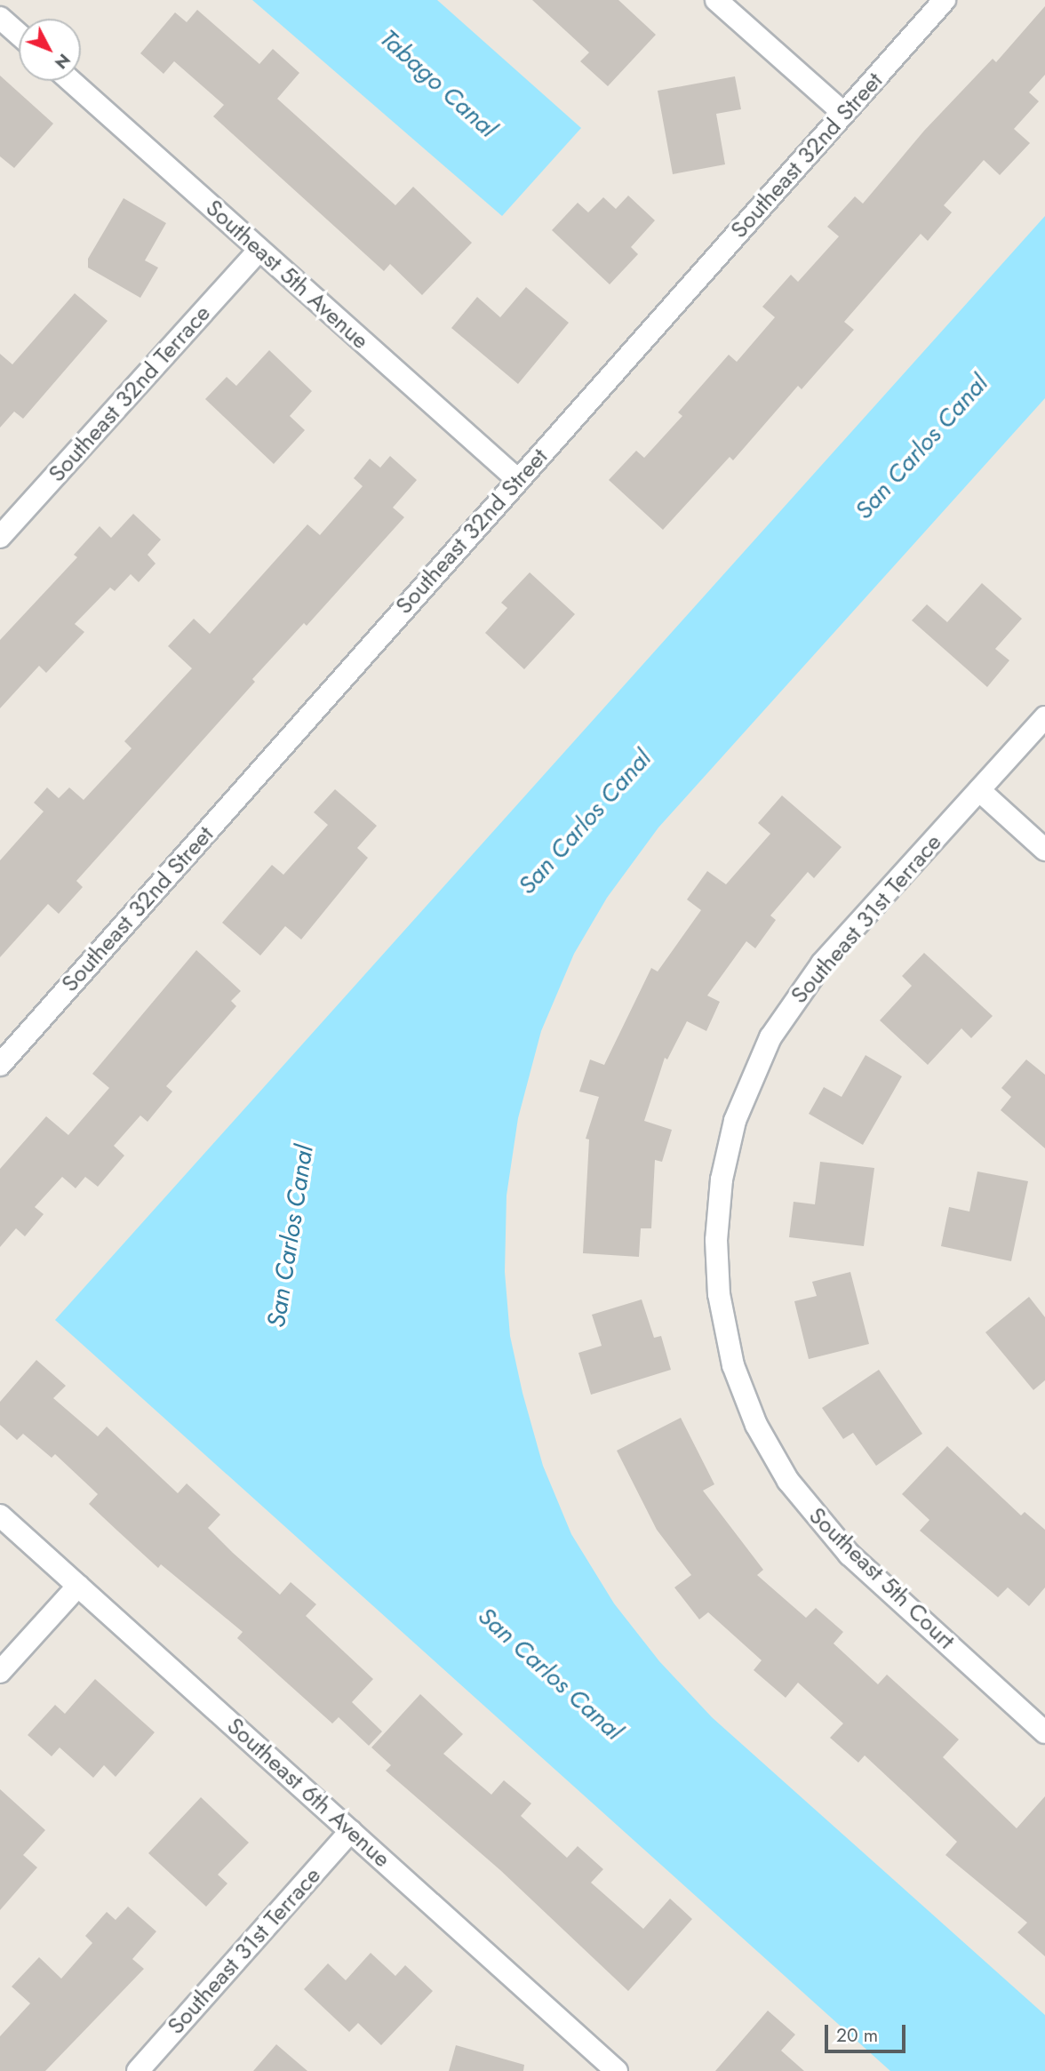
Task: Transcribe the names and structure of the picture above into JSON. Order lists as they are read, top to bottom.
{
  "streets": {
    "street": [
      "Southeast 32nd Street",
      "Southeast 5th Avenue",
      "Southeast 32nd Terrace",
      "Southeast 31st Terrace",
      "Southeast 5th Court",
      "Southeast 6th Avenue"
    ]
  },
  "crossings": [
    ["Southeast 32nd Street", "Southeast 5th Avenue"],
    ["Southeast 5th Avenue", "Southeast 32nd Terrace"],
    ["Southeast 31st Terrace", "Southeast 5th Court"],
    ["Southeast 31st Terrace", "Southeast 6th Avenue"]
  ],
  "water": ["Tabago Canal", "San Carlos Canal"],
  "scale_bar": "20 m",
  "north": "bottom right"
}
